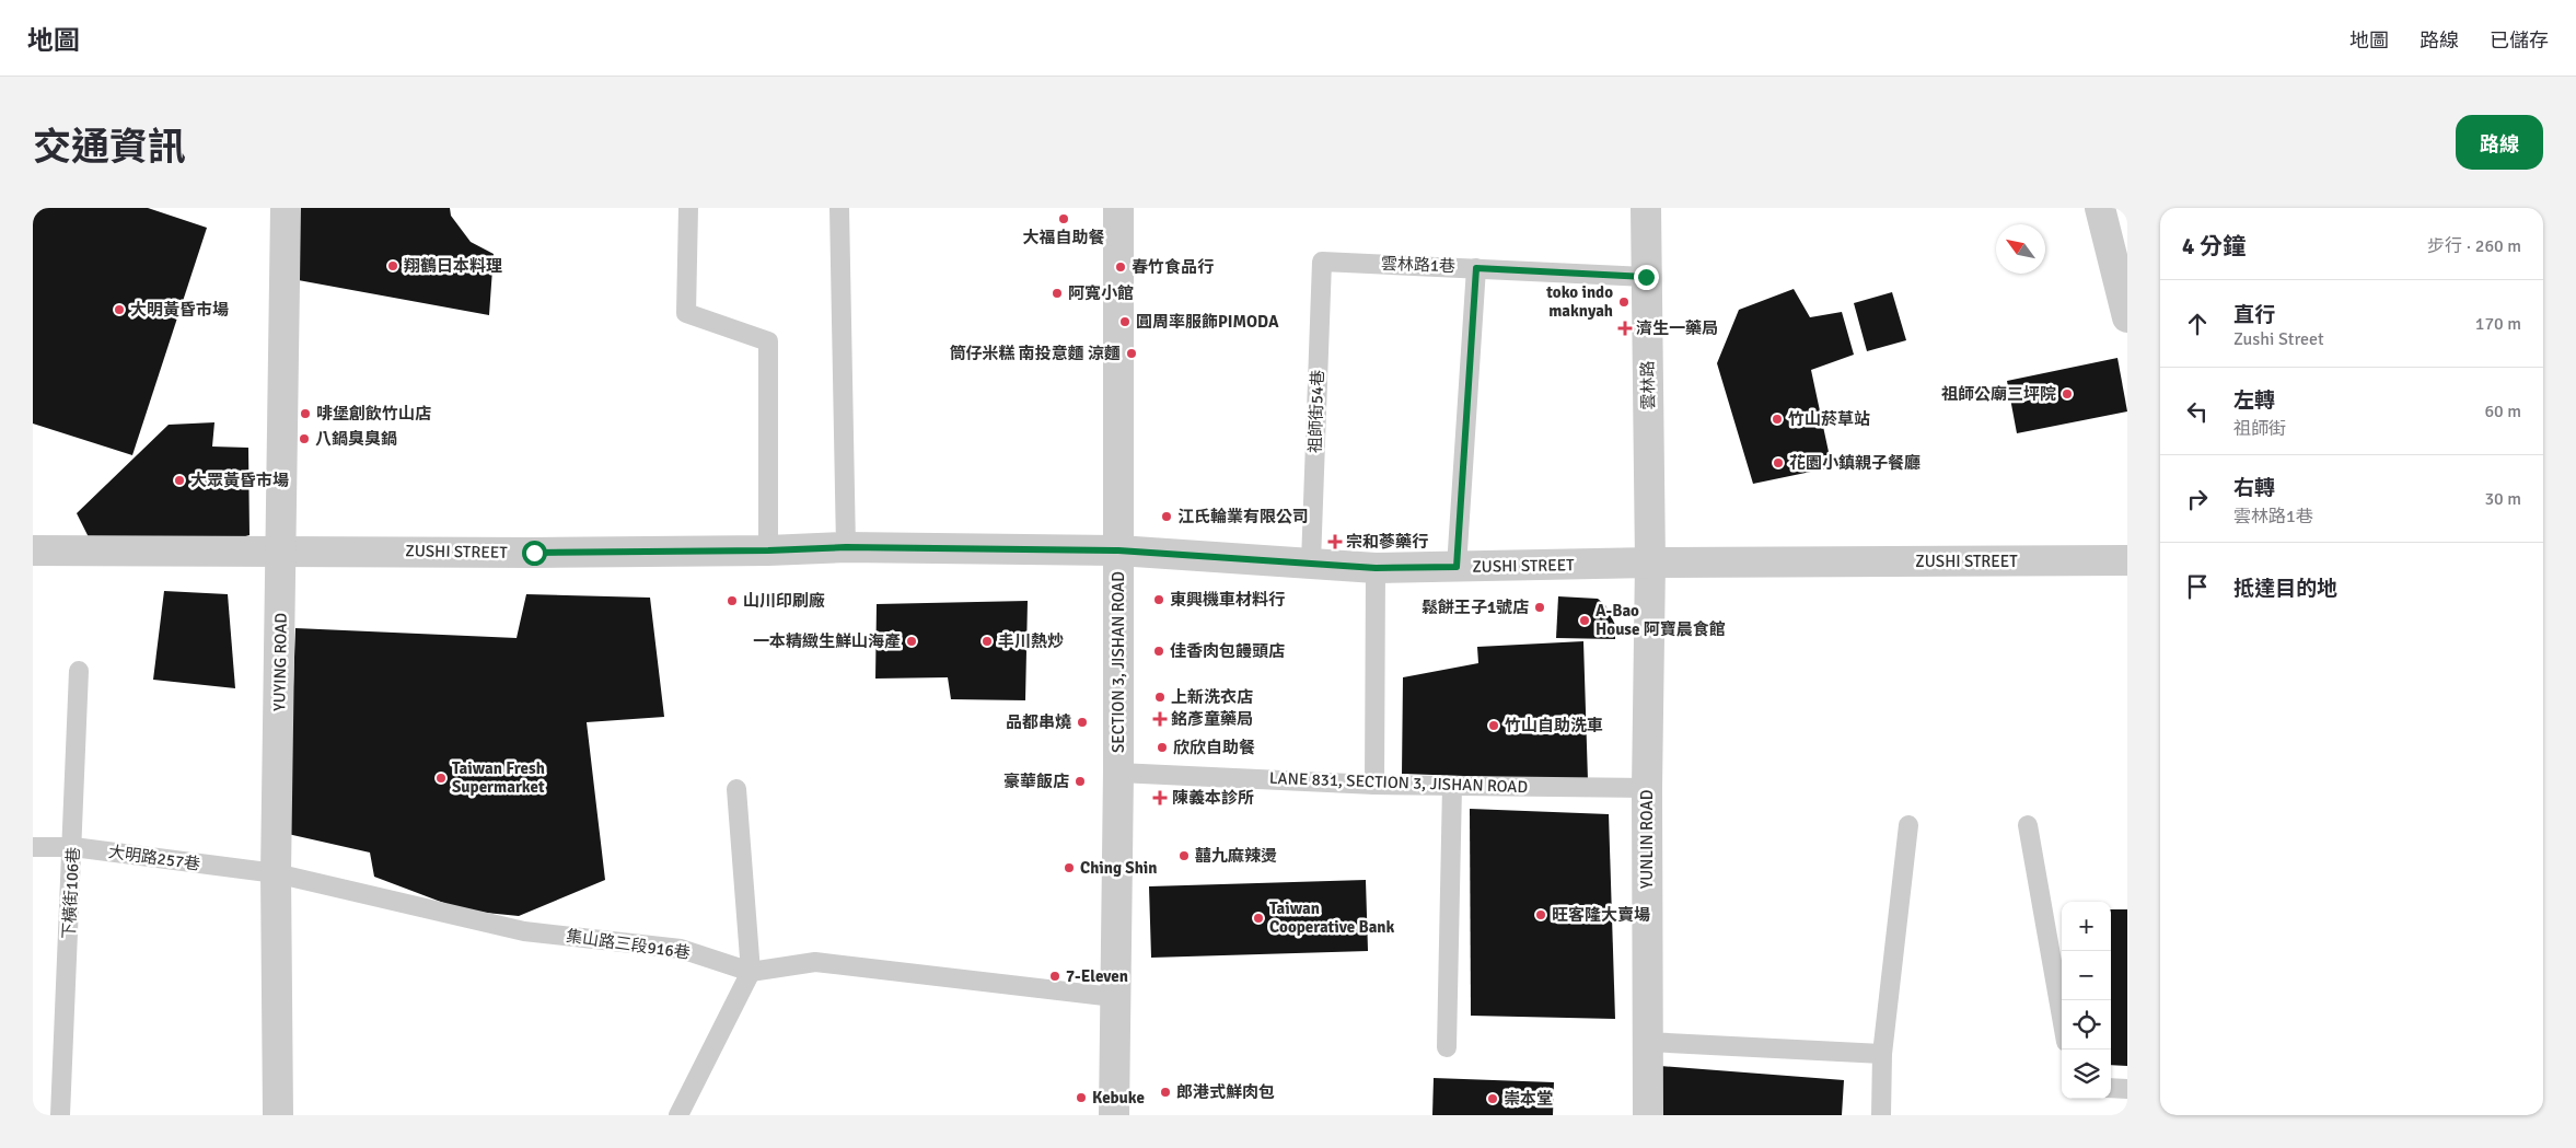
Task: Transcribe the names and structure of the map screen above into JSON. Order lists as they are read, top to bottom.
{
  "streets": {
    "street": [
      "雲林路",
      "ZUSHI STREET",
      "YUYING ROAD",
      "SECTION 3, JISHAN ROAD",
      "YUNLIN ROAD"
    ],
    "lane": [
      "雲林路1巷",
      "祖師街54巷",
      "LANE 831, SECTION 3, JISHAN ROAD",
      "大明路257巷",
      "下橫街106巷",
      "集山路三段916巷"
    ]
  },
  "crossings": [
    ["雲林路1巷", "雲林路"],
    ["雲林路1巷", "祖師街54巷"],
    ["雲林路", "ZUSHI STREET"],
    ["雲林路", "YUNLIN ROAD"],
    ["祖師街54巷", "ZUSHI STREET"],
    ["ZUSHI STREET", "YUYING ROAD"],
    ["ZUSHI STREET", "SECTION 3, JISHAN ROAD"],
    ["ZUSHI STREET", "YUNLIN ROAD"],
    ["YUYING ROAD", "大明路257巷"],
    ["YUYING ROAD", "集山路三段916巷"],
    ["SECTION 3, JISHAN ROAD", "LANE 831, SECTION 3, JISHAN ROAD"],
    ["SECTION 3, JISHAN ROAD", "集山路三段916巷"],
    ["LANE 831, SECTION 3, JISHAN ROAD", "YUNLIN ROAD"],
    ["大明路257巷", "下橫街106巷"],
    ["大明路257巷", "集山路三段916巷"]
  ],
  "places": {
    "other": [
      "大福自助餐",
      "翔鶴日本料理",
      "春竹食品行",
      "阿寬小館",
      "toko indo maknyah",
      "大明黃昏市場",
      "圓周率服飾PIMODA",
      "筒仔米糕 南投意麵 涼麵",
      "祖師公廟三坪院",
      "啡堡創飲竹山店",
      "竹山菸草站",
      "八鍋臭臭鍋",
      "花園小鎮親子餐廳",
      "大眾黃昏市場",
      "江氏輪業有限公司",
      "東興機車材料行",
      "山川印刷廠",
      "鬆餅王子1號店",
      "A-Bao House 阿寶晨食館",
      "一本精緻生鮮山海產",
      "丰川熱炒",
      "佳香肉包饅頭店",
      "上新洗衣店",
      "品都串燒",
      "竹山自助洗車",
      "欣欣自助餐",
      "Taiwan Fresh Supermarket",
      "豪華飯店",
      "囍九麻辣燙",
      "Ching Shin",
      "旺客隆大賣場",
      "Taiwan Cooperative Bank",
      "7-Eleven",
      "郎港式鮮肉包",
      "Kebuke",
      "崇本堂"
    ],
    "health": [
      "濟生一藥局",
      "宗和蔘藥行",
      "銘彥童藥局",
      "陳義本診所"
    ]
  },
  "north": "top left",
  "page": {
    "header": "地圖",
    "nav": ["地圖", "路線", "已儲存"],
    "title": "交通資訊",
    "buttons": "路線",
    "heading": ["4 分鐘", "步行 · 260 m"],
    "list": [
      ["直行", "Zushi Street", "170 m"],
      ["左轉", "祖師街", "60 m"],
      ["右轉", "雲林路1巷", "30 m"],
      "抵達目的地"
    ],
    "map_buttons": ["+", "−"]
  }
}
